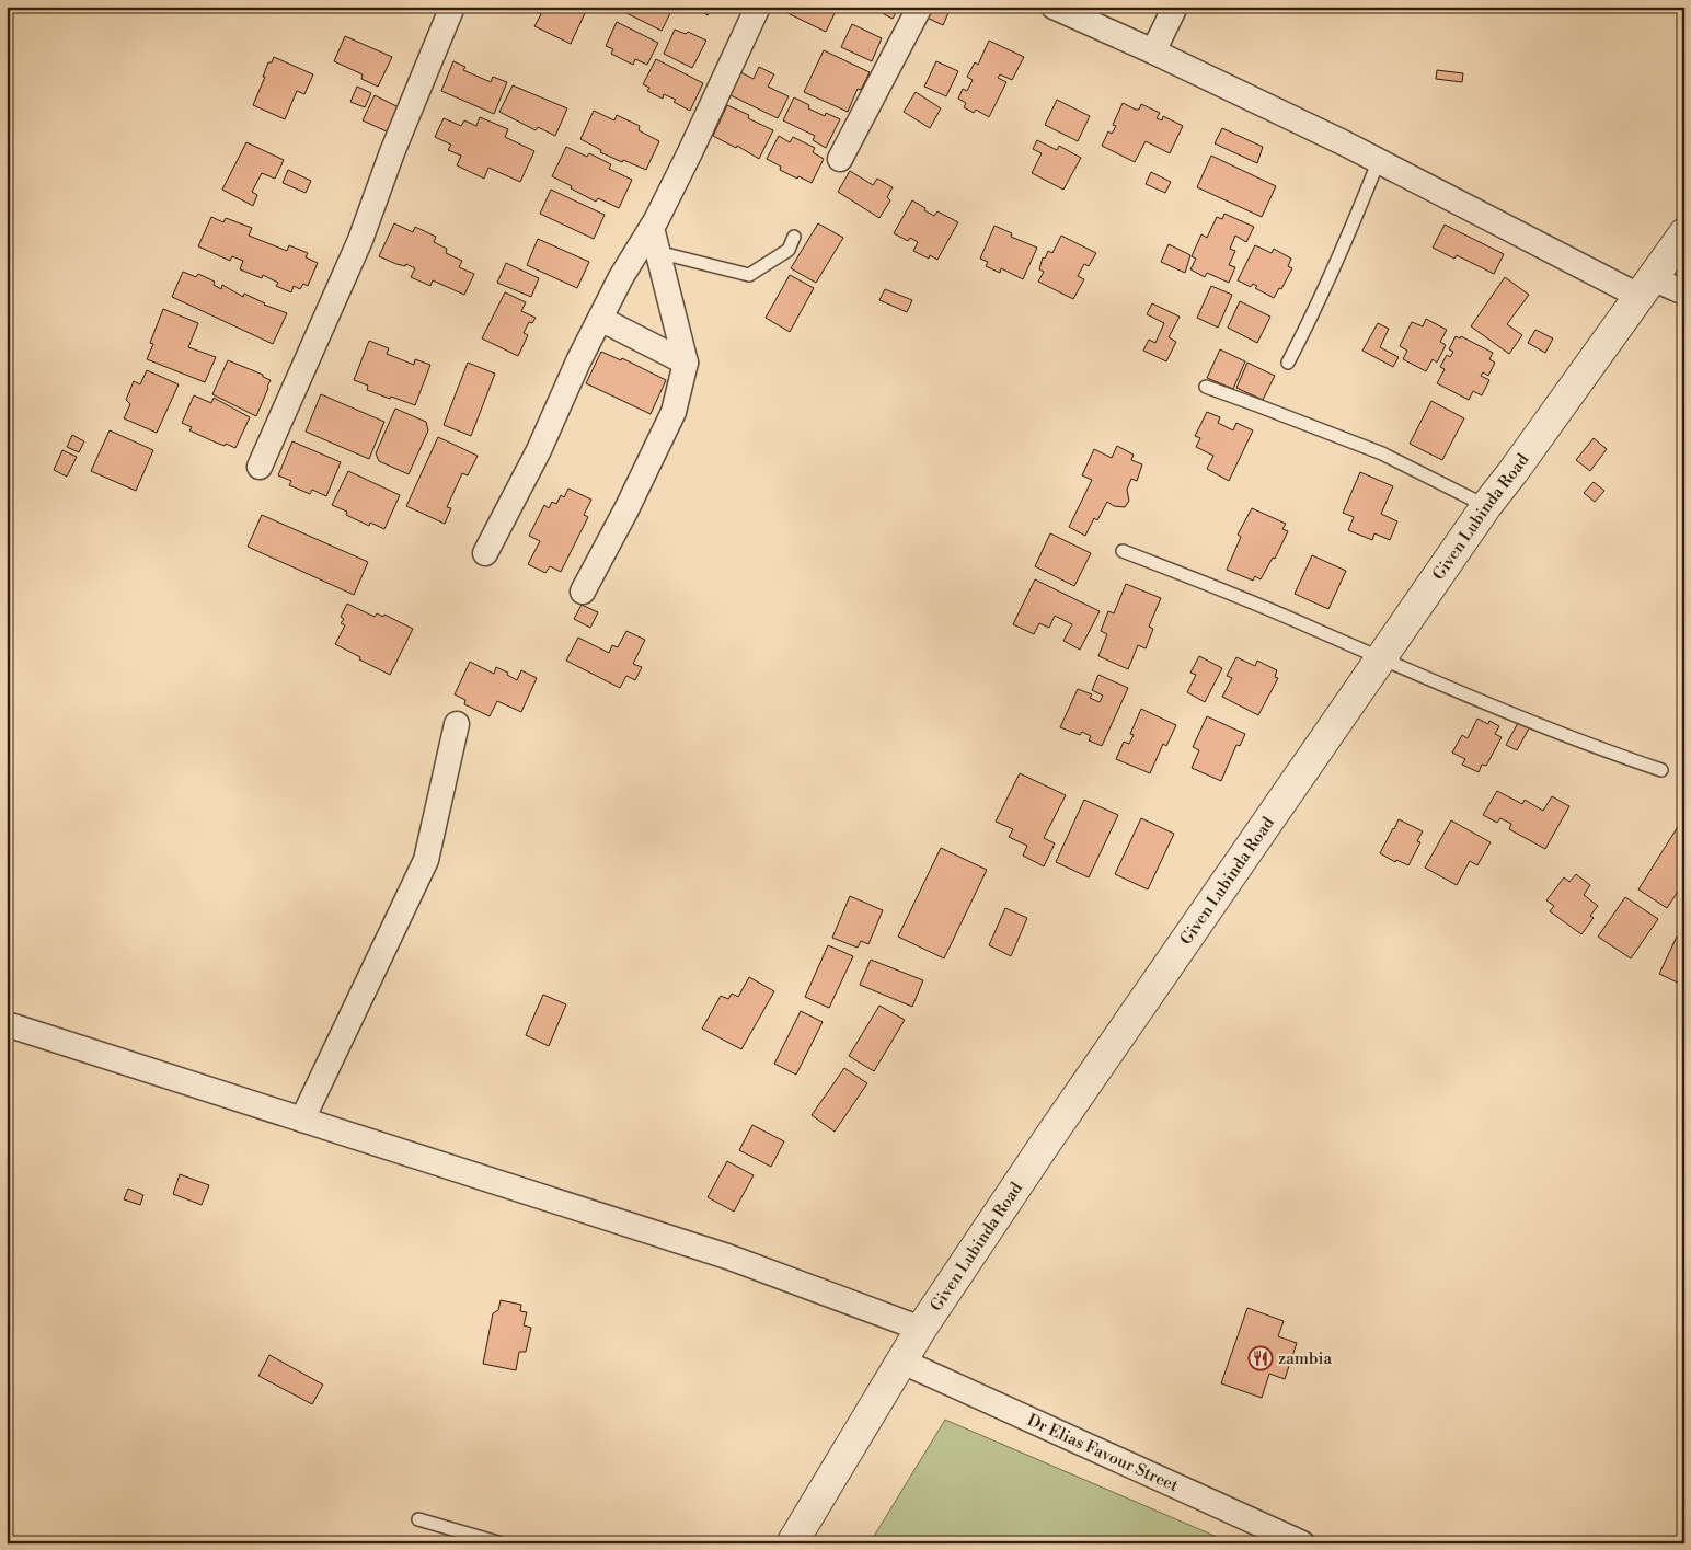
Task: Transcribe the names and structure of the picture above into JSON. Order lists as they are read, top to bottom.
{
  "streets": {
    "street": ["Given Lubinda Road", "Dr Elias Favour Street"]
  },
  "crossings": [
    ["Given Lubinda Road", "Dr Elias Favour Street"]
  ],
  "places": {
    "restaurant": ["zambia"]
  }
}
